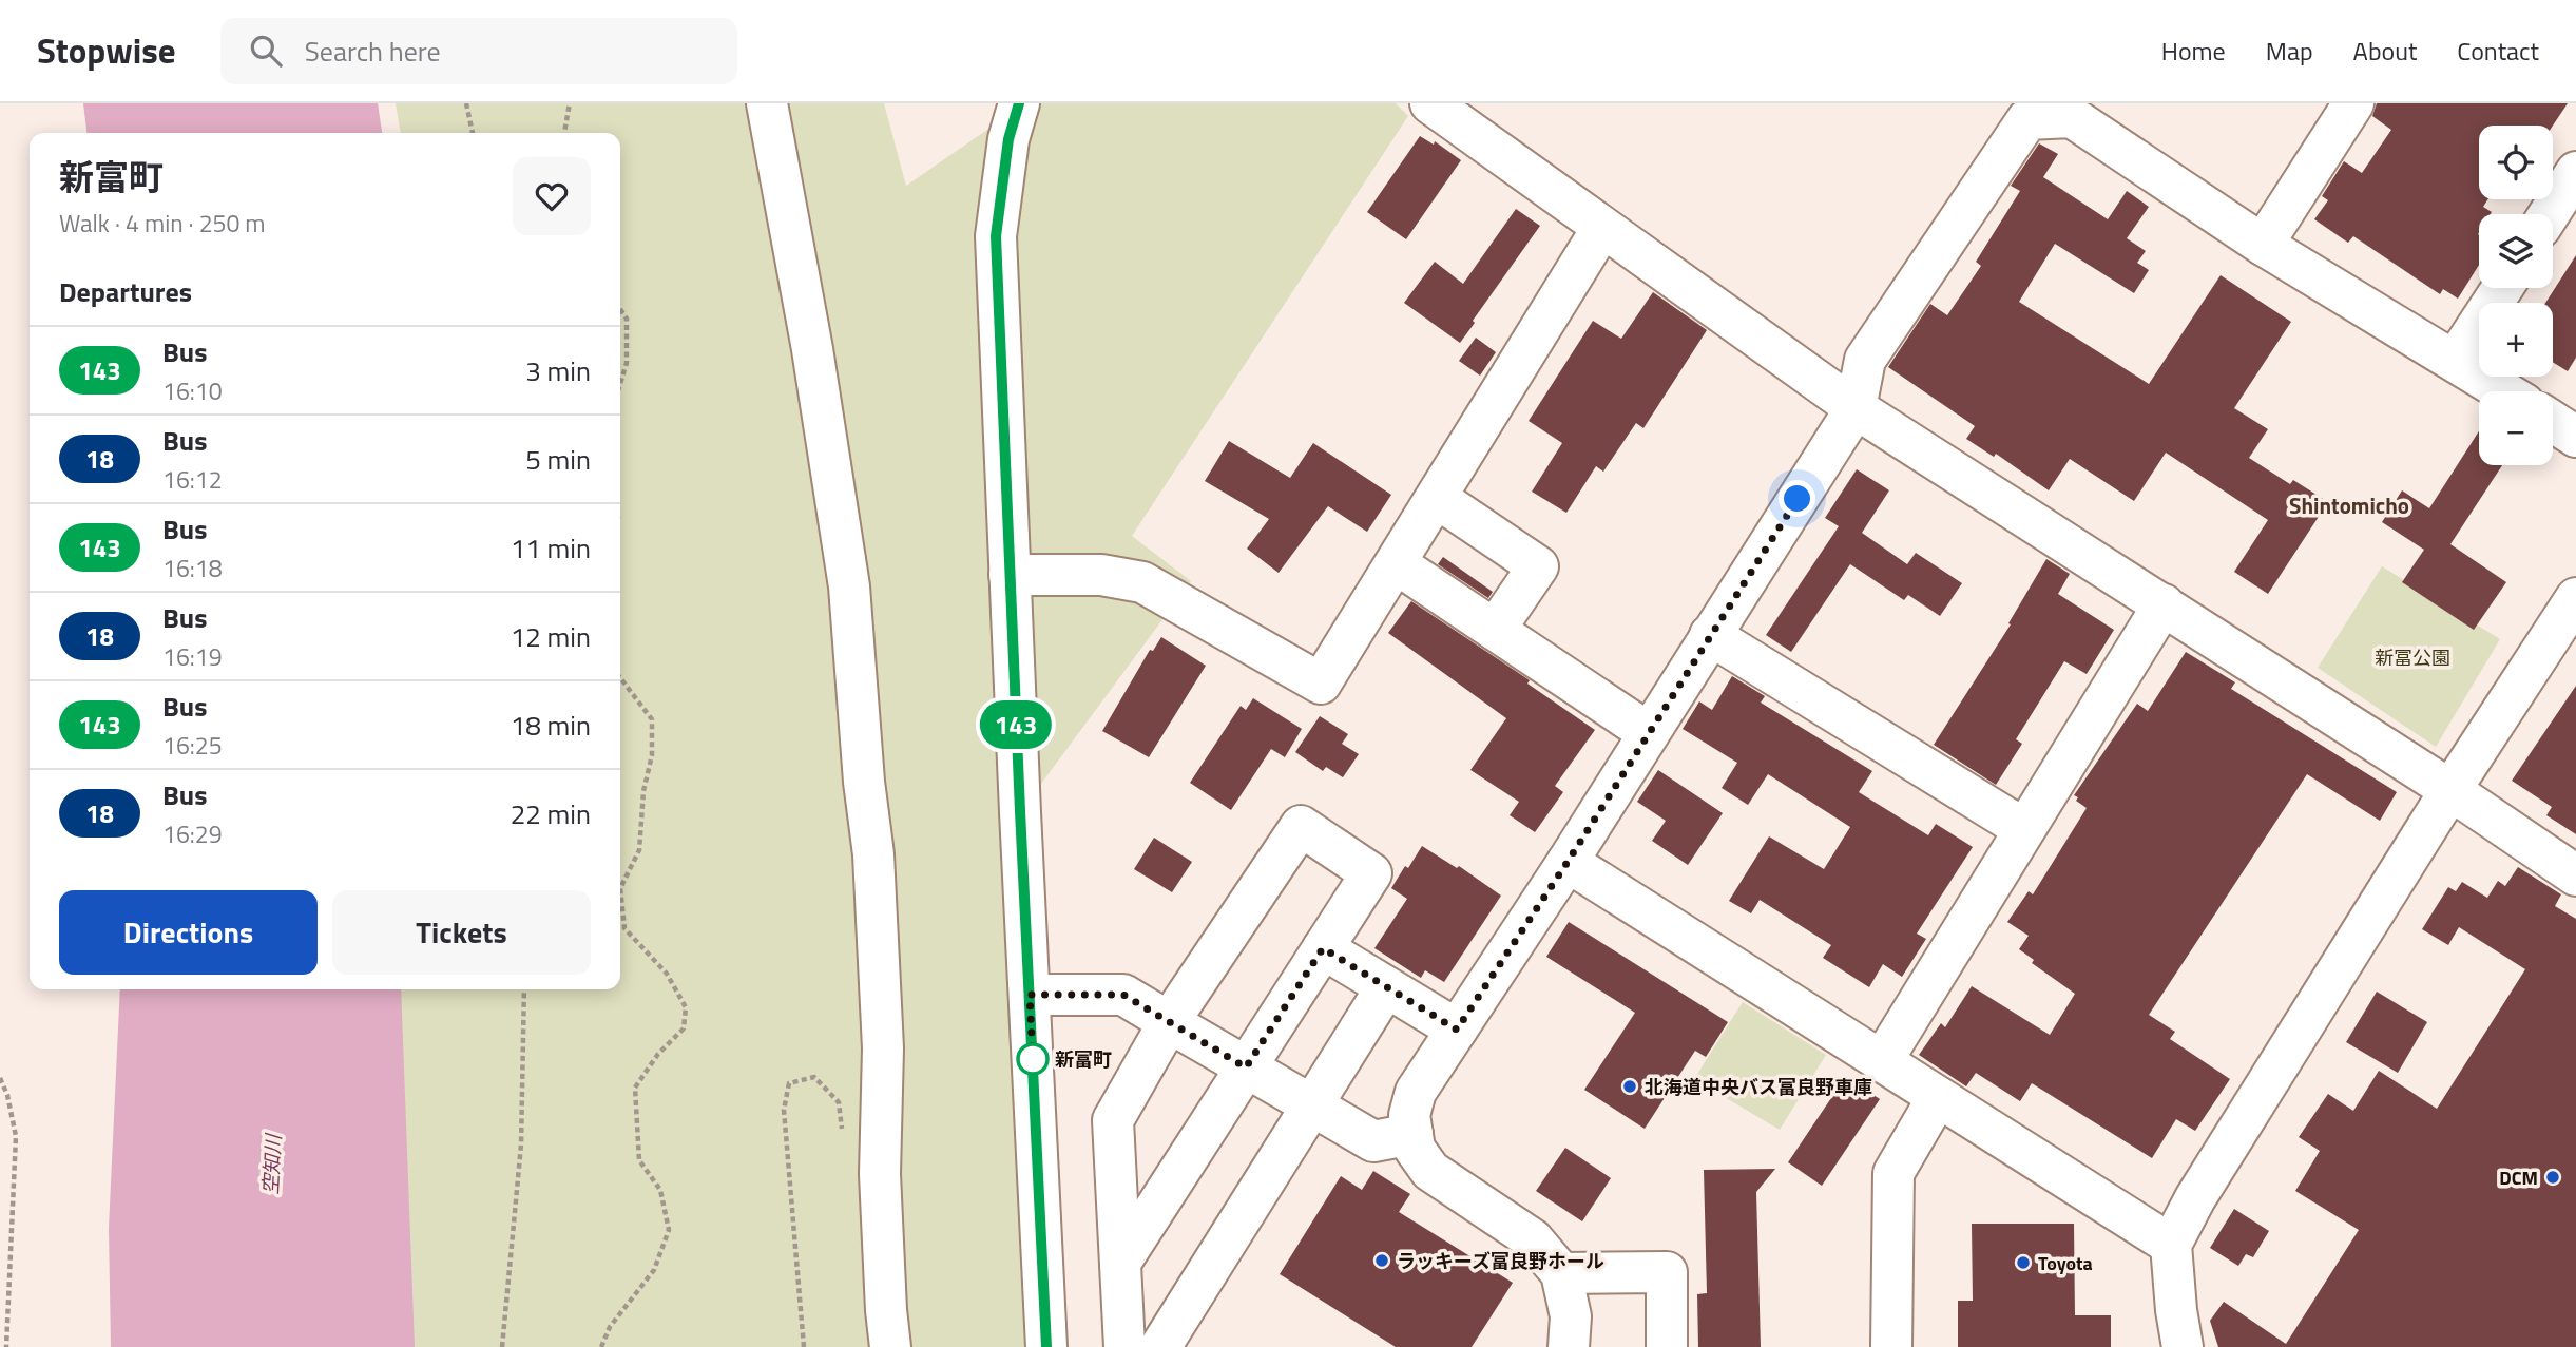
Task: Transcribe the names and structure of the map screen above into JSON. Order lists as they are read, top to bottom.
{
  "districts": ["Shintomicho"],
  "water": ["空知川"],
  "parks": ["新冨公園"],
  "places": [
    "新富町",
    "北海道中央バス富良野車庫",
    "DCM",
    "ラッキーズ富良野ホール",
    "Toyota"
  ],
  "lines": ["bus line 143"],
  "page": {
    "header": "Stopwise",
    "search": "Search here",
    "nav": [
      "Home",
      "Map",
      "About",
      "Contact"
    ],
    "on_map": "143",
    "map_buttons": ["+", "−"],
    "heading": [
      ["新富町", "Walk · 4 min · 250 m"],
      "Departures"
    ],
    "list": [
      {
        "mark": "143",
        "name": "Bus",
        "note": "16:10",
        "value": "3 min"
      },
      {
        "mark": "18",
        "name": "Bus",
        "note": "16:12",
        "value": "5 min"
      },
      {
        "mark": "143",
        "name": "Bus",
        "note": "16:18",
        "value": "11 min"
      },
      {
        "mark": "18",
        "name": "Bus",
        "note": "16:19",
        "value": "12 min"
      },
      {
        "mark": "143",
        "name": "Bus",
        "note": "16:25",
        "value": "18 min"
      },
      {
        "mark": "18",
        "name": "Bus",
        "note": "16:29",
        "value": "22 min"
      }
    ],
    "buttons": ["Directions", "Tickets"]
  }
}
